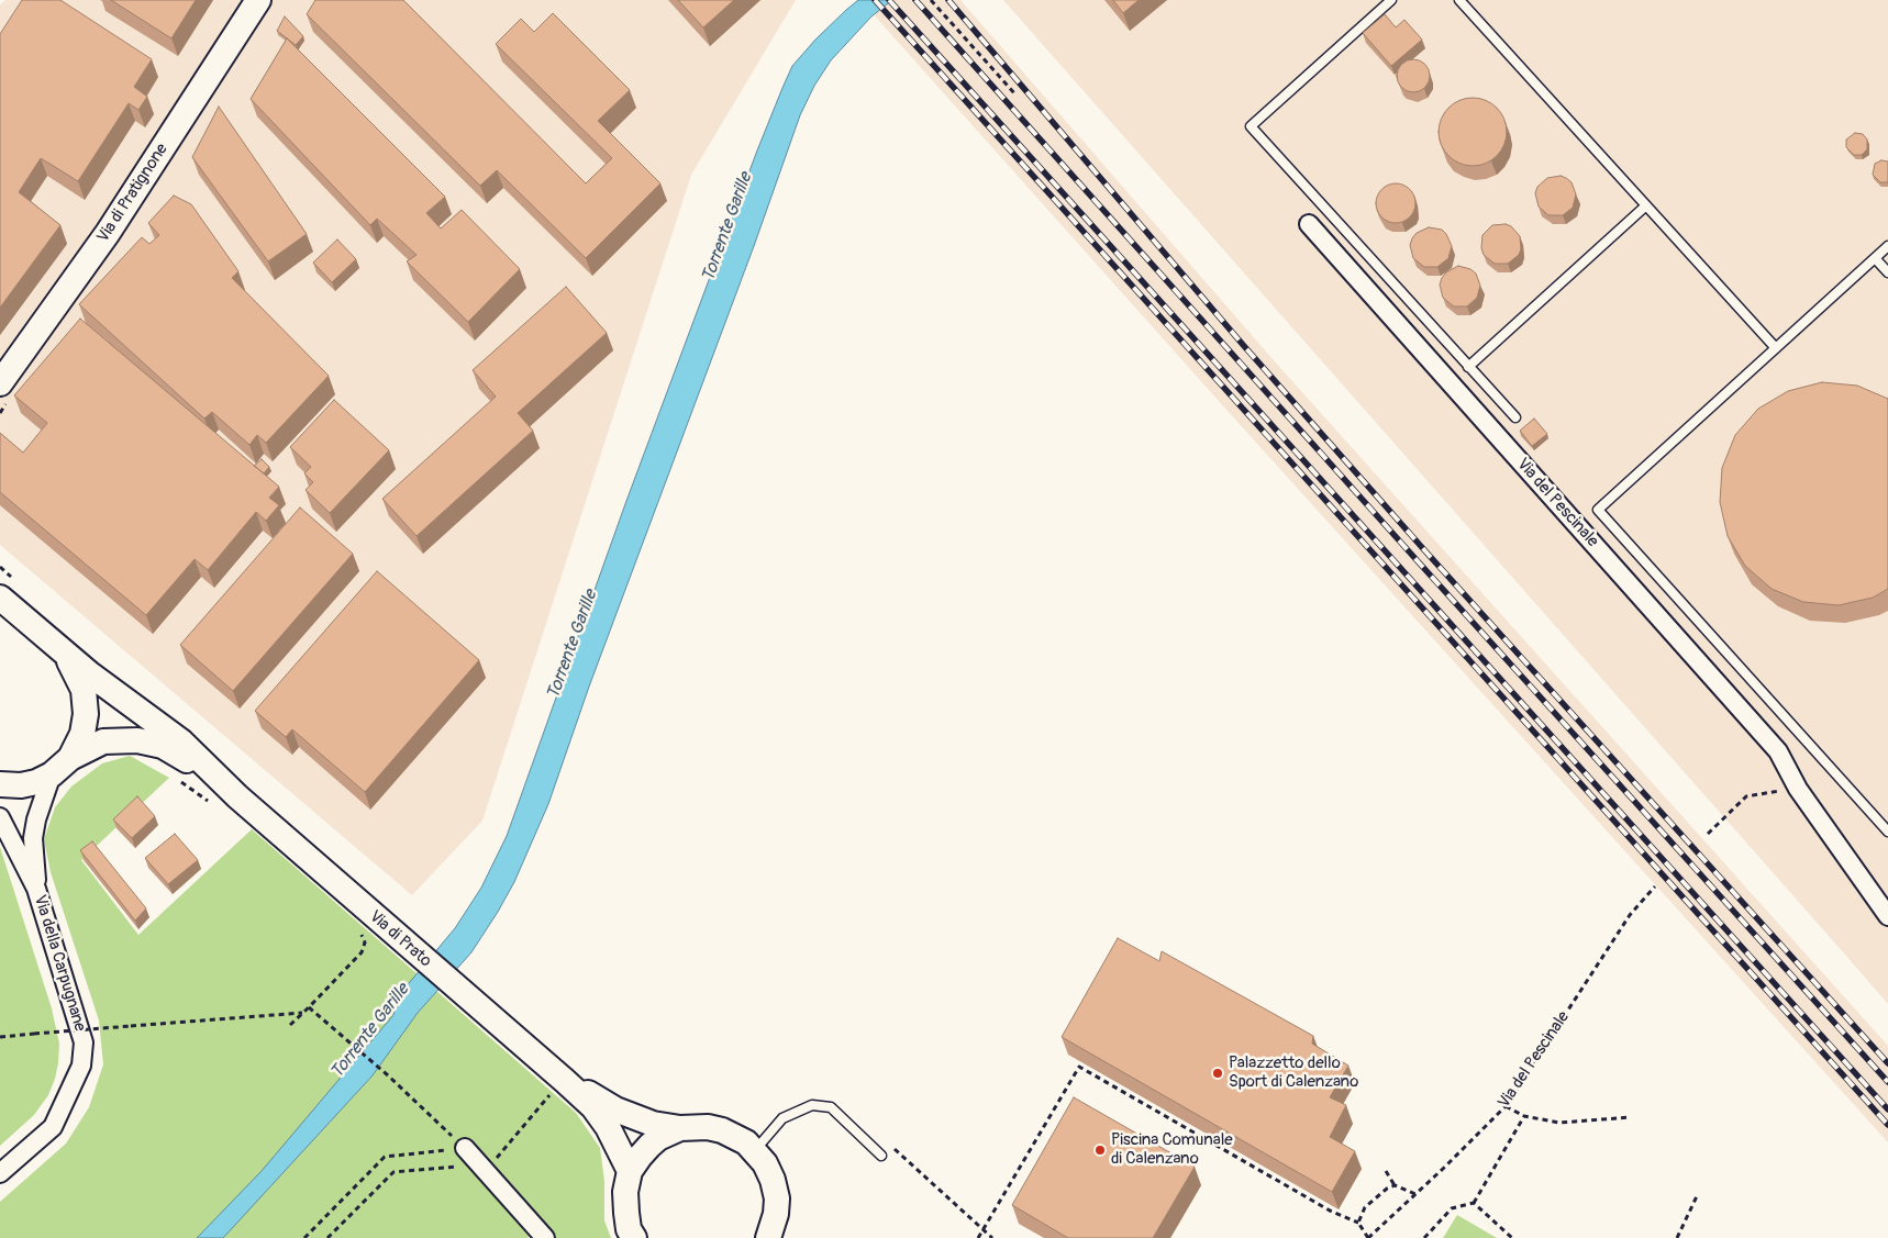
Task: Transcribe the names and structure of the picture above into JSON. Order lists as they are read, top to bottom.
{
  "streets": {
    "main road": ["Via di Pratignone", "Via di Prato"],
    "street": ["Via del Pescinale", "Via della Carpugnane"]
  },
  "crossings": [
    ["Via di Prato", "Via della Carpugnane"]
  ],
  "water": ["Torrente Garille"],
  "places": ["Palazzetto dello Sport di Calenzano", "Piscina Comunale di Calenzano"]
}
